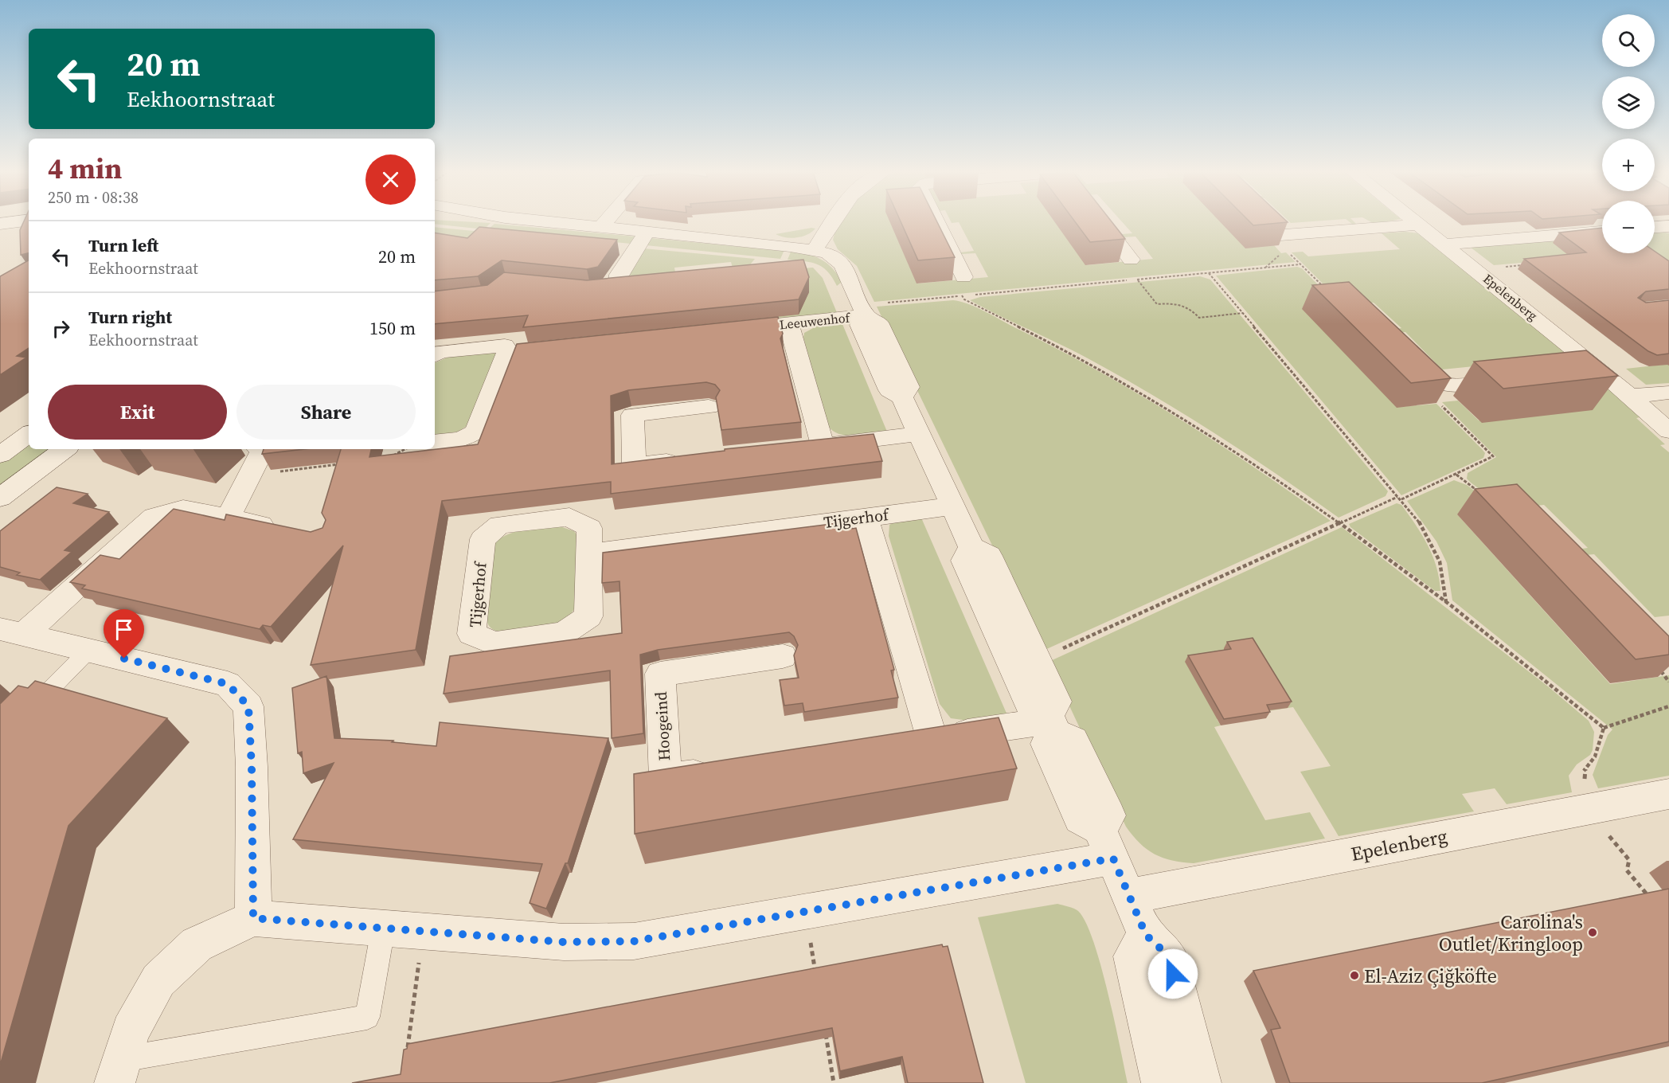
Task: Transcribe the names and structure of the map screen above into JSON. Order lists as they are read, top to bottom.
{
  "streets": {
    "street": [
      "Epelenberg",
      "Leeuwenhof",
      "Tijgerhof",
      "Hoogeind"
    ]
  },
  "places": ["Carolina's Outlet/Kringloop", "El-Aziz Çiğköfte"],
  "page": {
    "map_buttons": ["+", "−"],
    "turn": ["20 m", "Eekhoornstraat"],
    "heading": ["4 min", "250 m · 08:38"],
    "list": [
      {
        "name": "Turn left",
        "note": "Eekhoornstraat",
        "value": "20 m"
      },
      {
        "name": "Turn right",
        "note": "Eekhoornstraat",
        "value": "150 m"
      }
    ],
    "buttons": ["Exit", "Share"]
  }
}
